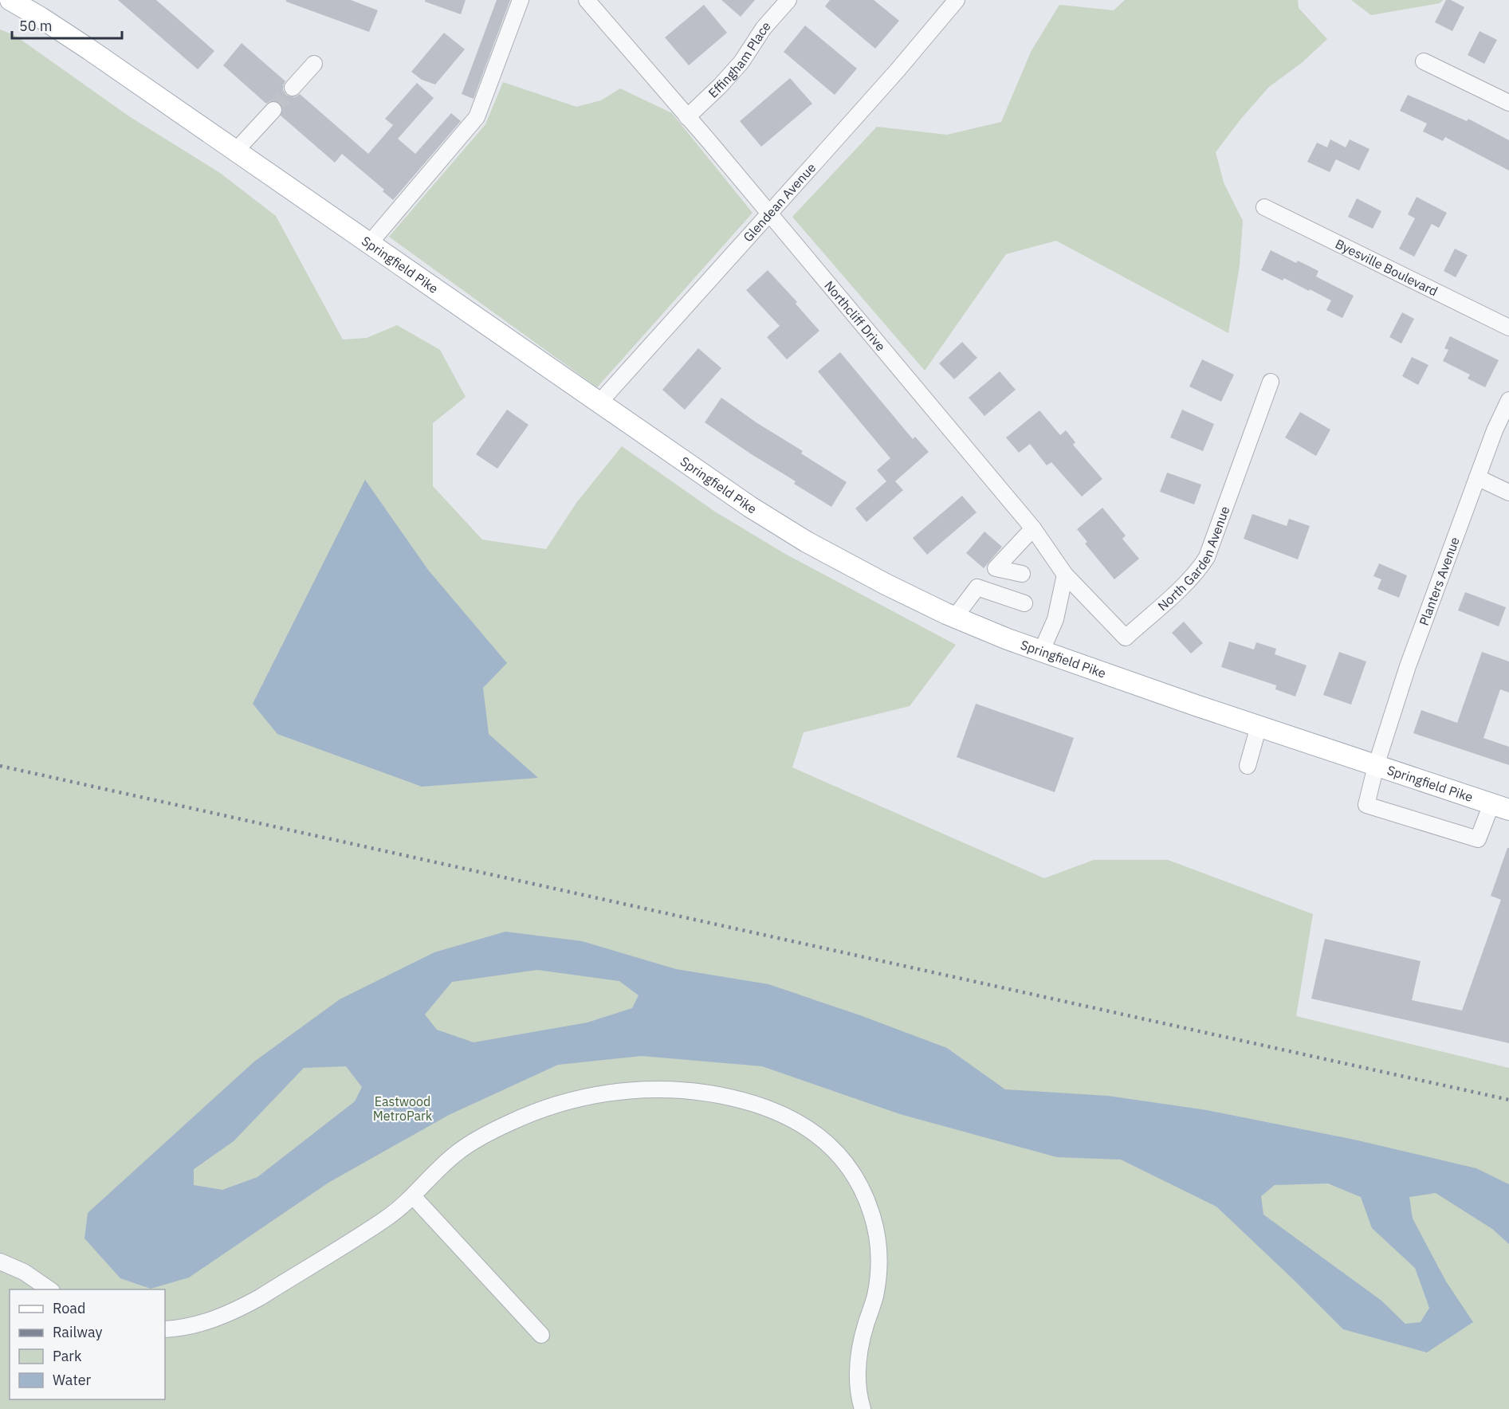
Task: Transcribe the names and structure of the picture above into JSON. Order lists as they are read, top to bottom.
{
  "streets": {
    "main road": ["Springfield Pike"],
    "street": [
      "Effingham Place",
      "Glendean Avenue",
      "Byesville Boulevard",
      "Northcliff Drive",
      "North Garden Avenue",
      "Planters Avenue"
    ]
  },
  "crossings": [
    ["Effingham Place", "Northcliff Drive"],
    ["Glendean Avenue", "Springfield Pike"],
    ["Glendean Avenue", "Northcliff Drive"],
    ["Springfield Pike", "Planters Avenue"],
    ["Northcliff Drive", "North Garden Avenue"]
  ],
  "parks": ["Eastwood MetroPark"],
  "legend": [
    "Road",
    "Railway",
    "Park",
    "Water"
  ],
  "scale_bar": "50 m"
}
